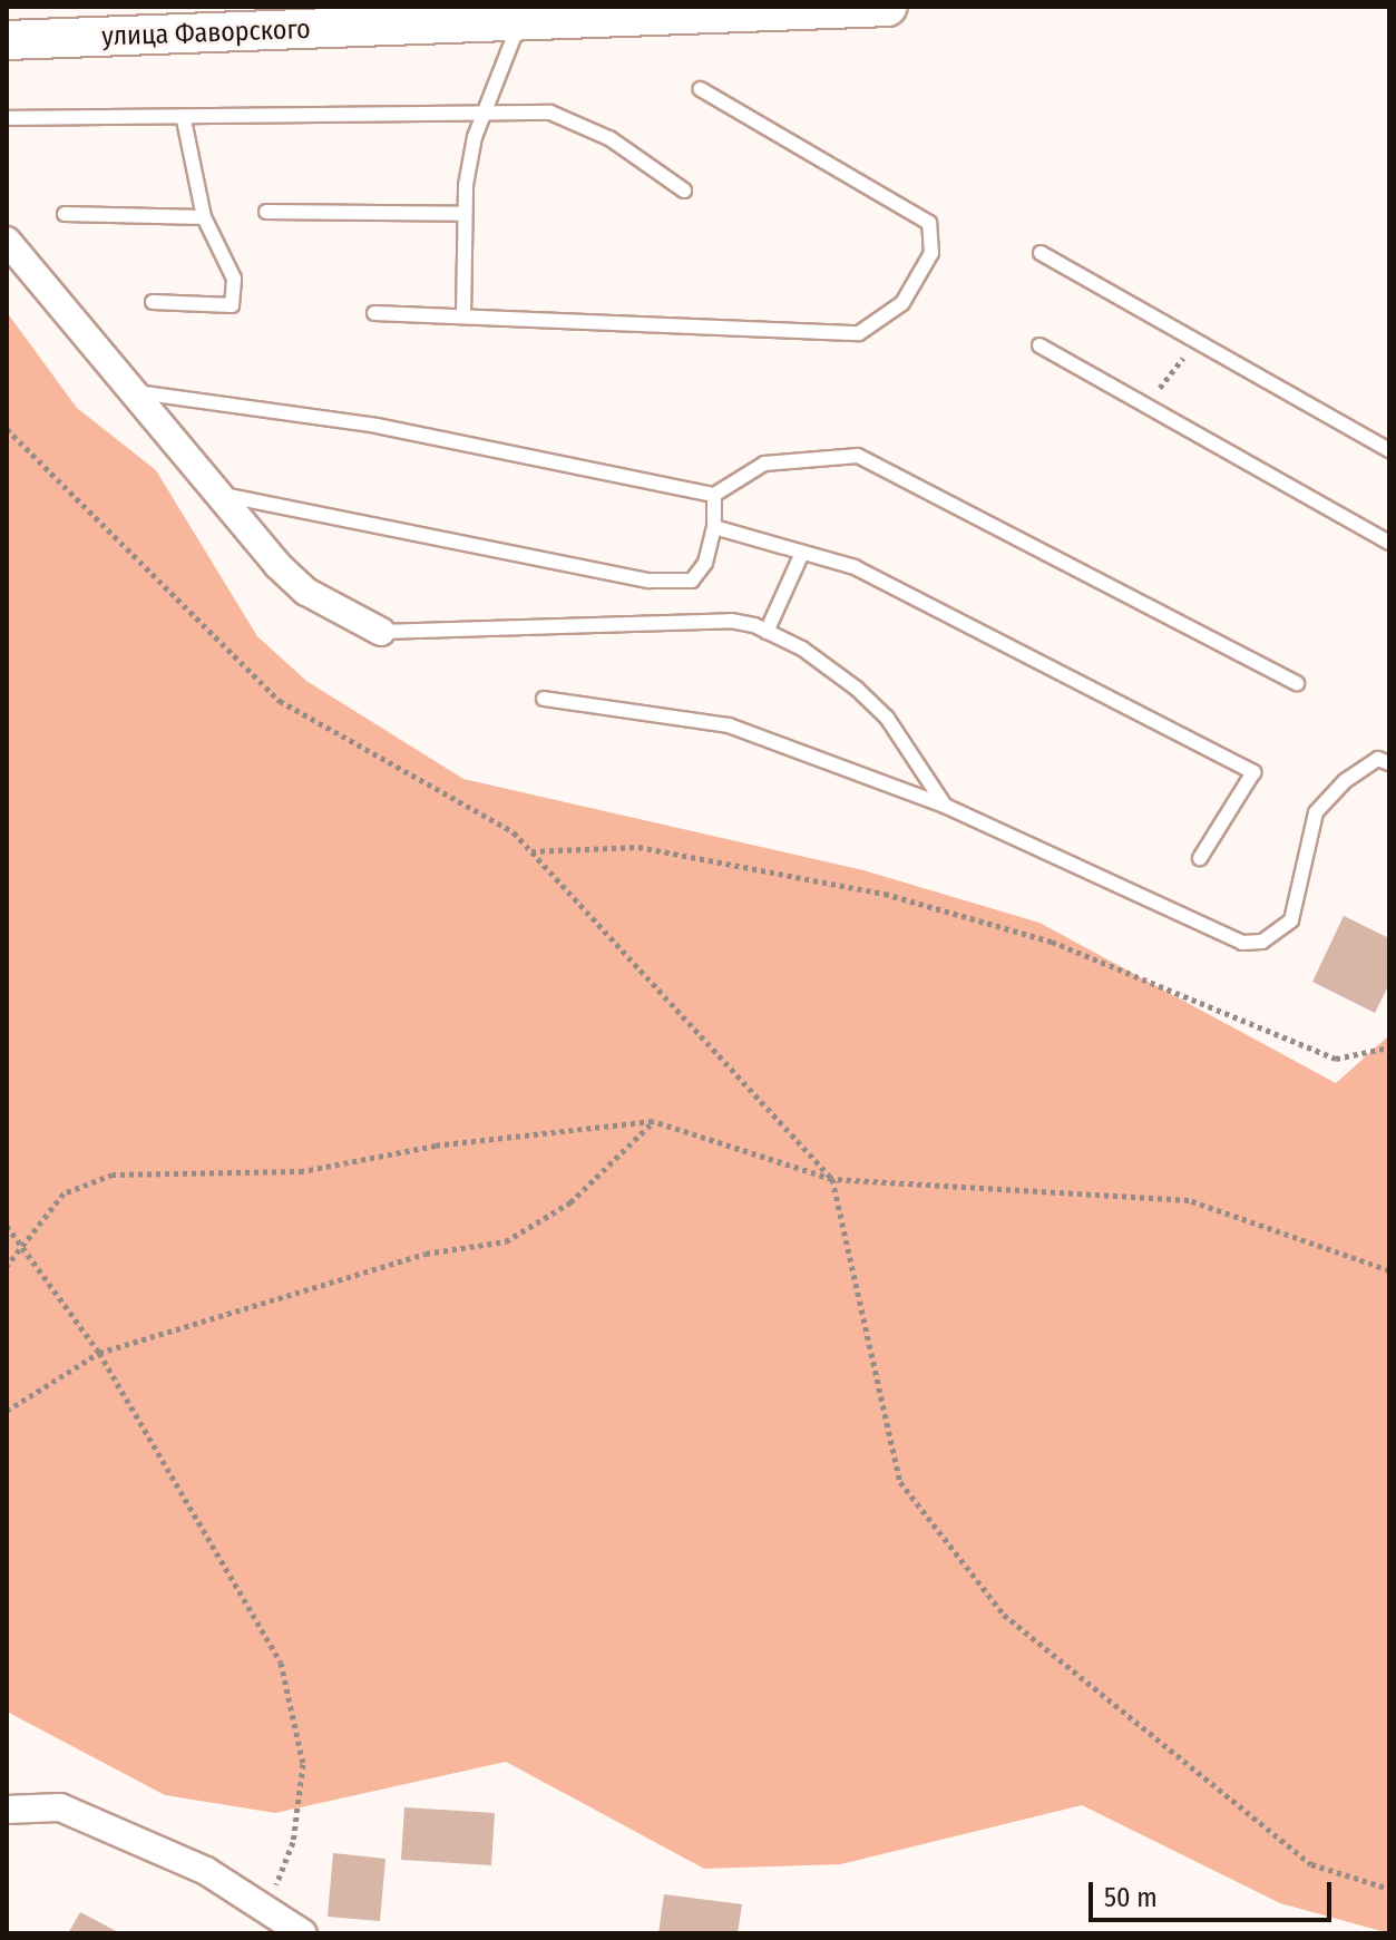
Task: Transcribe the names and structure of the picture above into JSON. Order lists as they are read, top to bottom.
{
  "streets": {
    "street": ["улица Фаворского"]
  },
  "scale_bar": "50 m"
}
